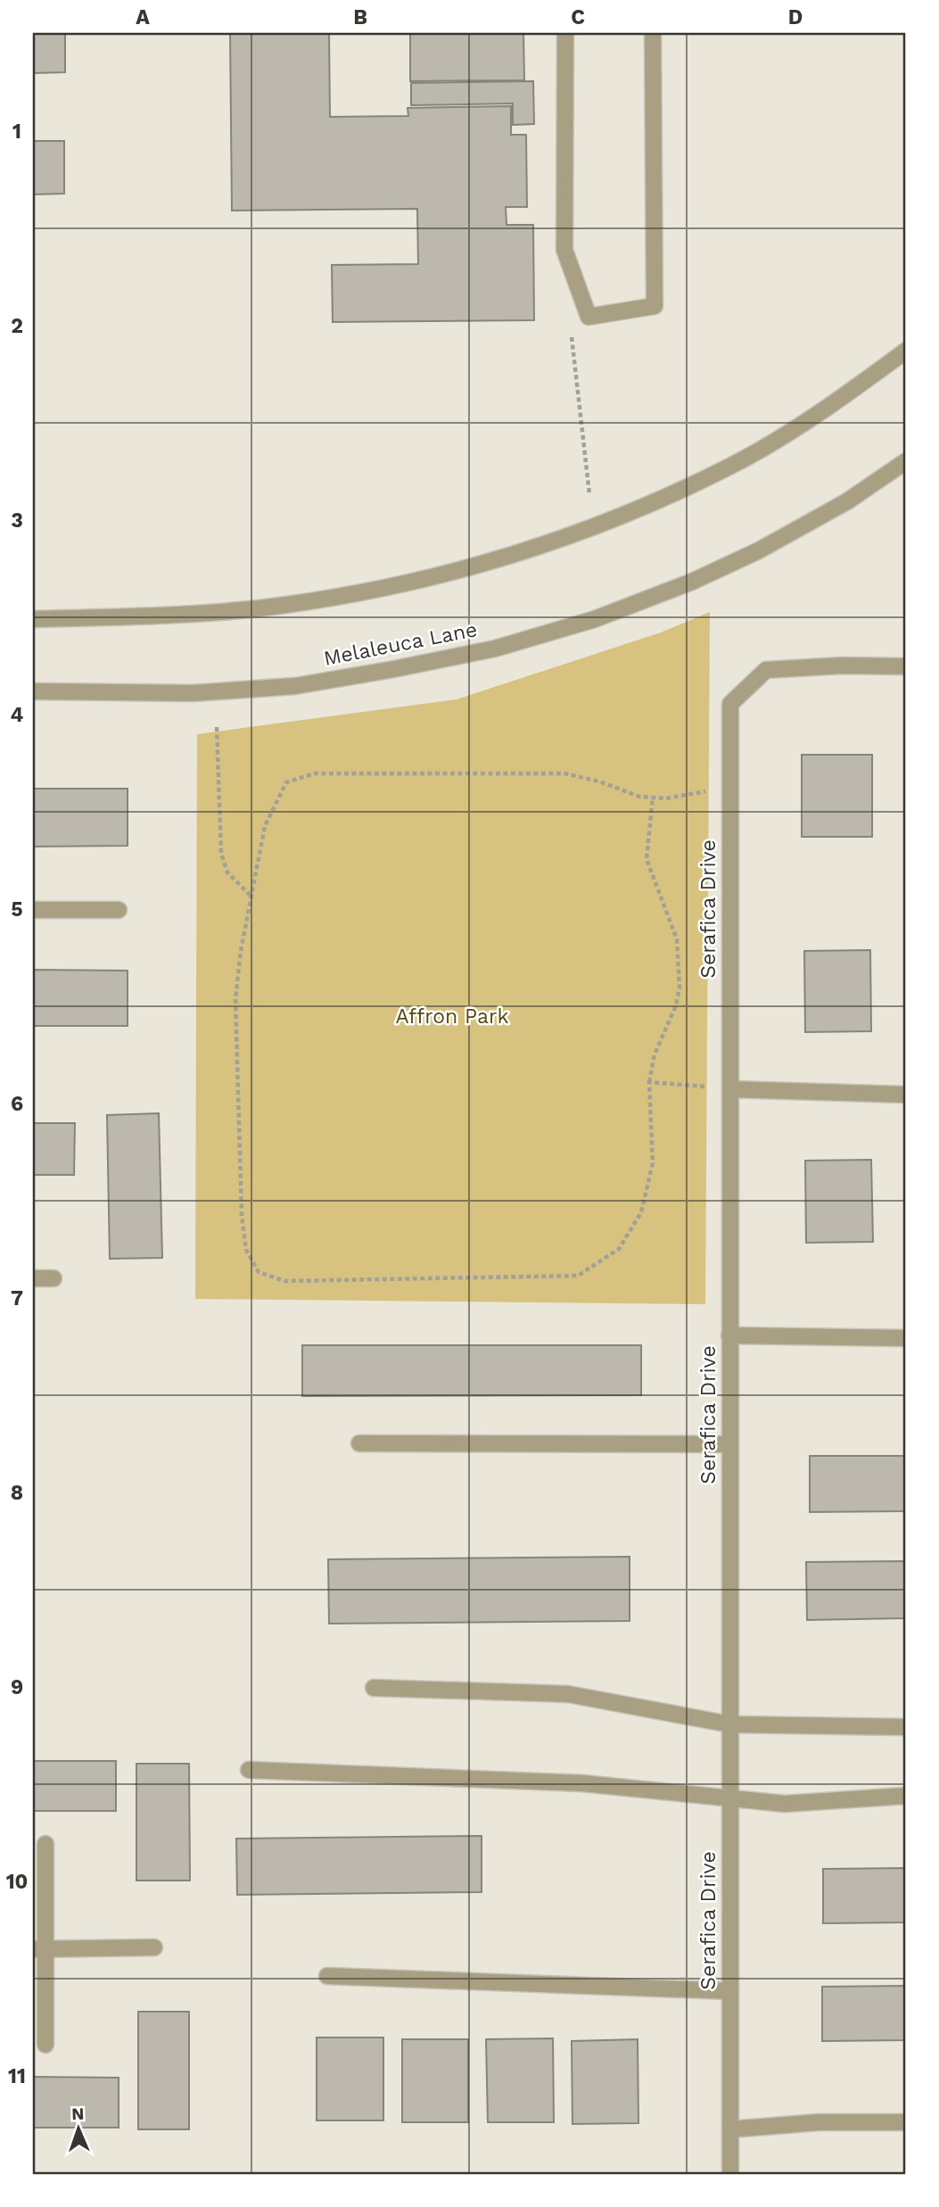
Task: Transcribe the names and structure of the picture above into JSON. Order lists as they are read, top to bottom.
{
  "streets": {
    "street": ["Melaleuca Lane", "Serafica Drive"]
  },
  "parks": ["Affron Park"],
  "north": "top",
  "grid": {
    "columns": [
      "A",
      "B",
      "C",
      "D"
    ],
    "rows": [
      "1",
      "2",
      "3",
      "4",
      "5",
      "6",
      "7",
      "8",
      "9",
      "10",
      "11"
    ]
  }
}
